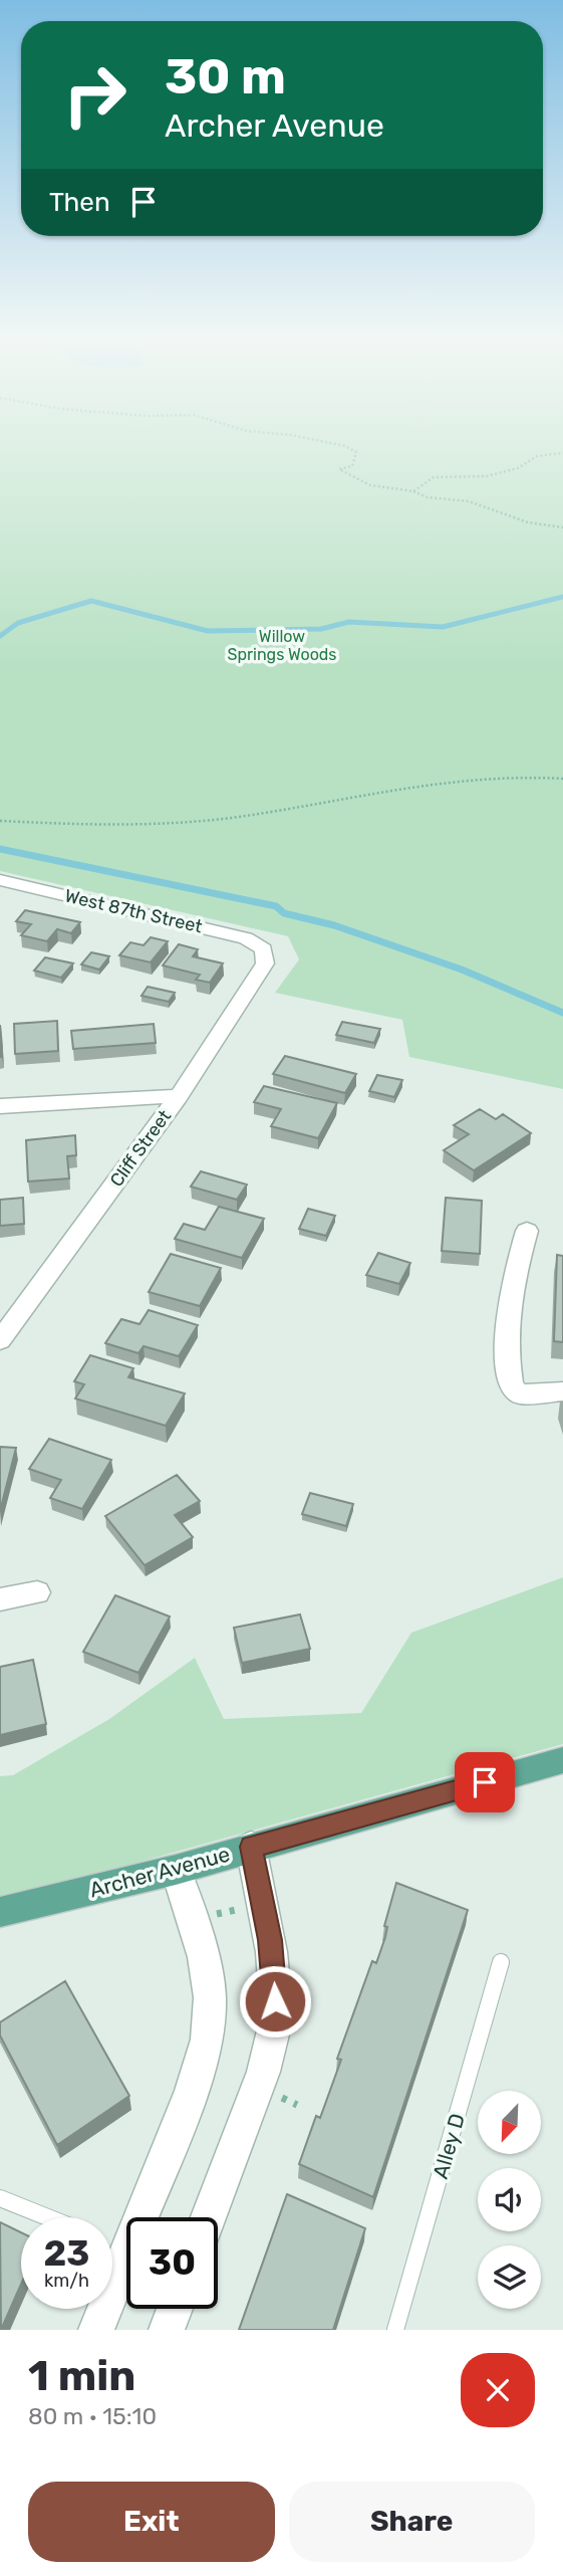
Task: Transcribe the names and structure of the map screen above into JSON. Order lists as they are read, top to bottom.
{
  "streets": {
    "main road": ["Archer Avenue"],
    "street": ["West 87th Street", "Cliff Street"],
    "lane": ["Alley D"]
  },
  "crossings": [
    ["West 87th Street", "Cliff Street"]
  ],
  "parks": ["Willow Springs Woods"],
  "north": "bottom left",
  "page": {
    "turn": ["30 m", "Archer Avenue"],
    "then": "Then",
    "speed": "23 km/h",
    "limit": "30",
    "heading": ["1 min", "80 m · 15:10"],
    "buttons": ["Exit", "Share"]
  }
}
